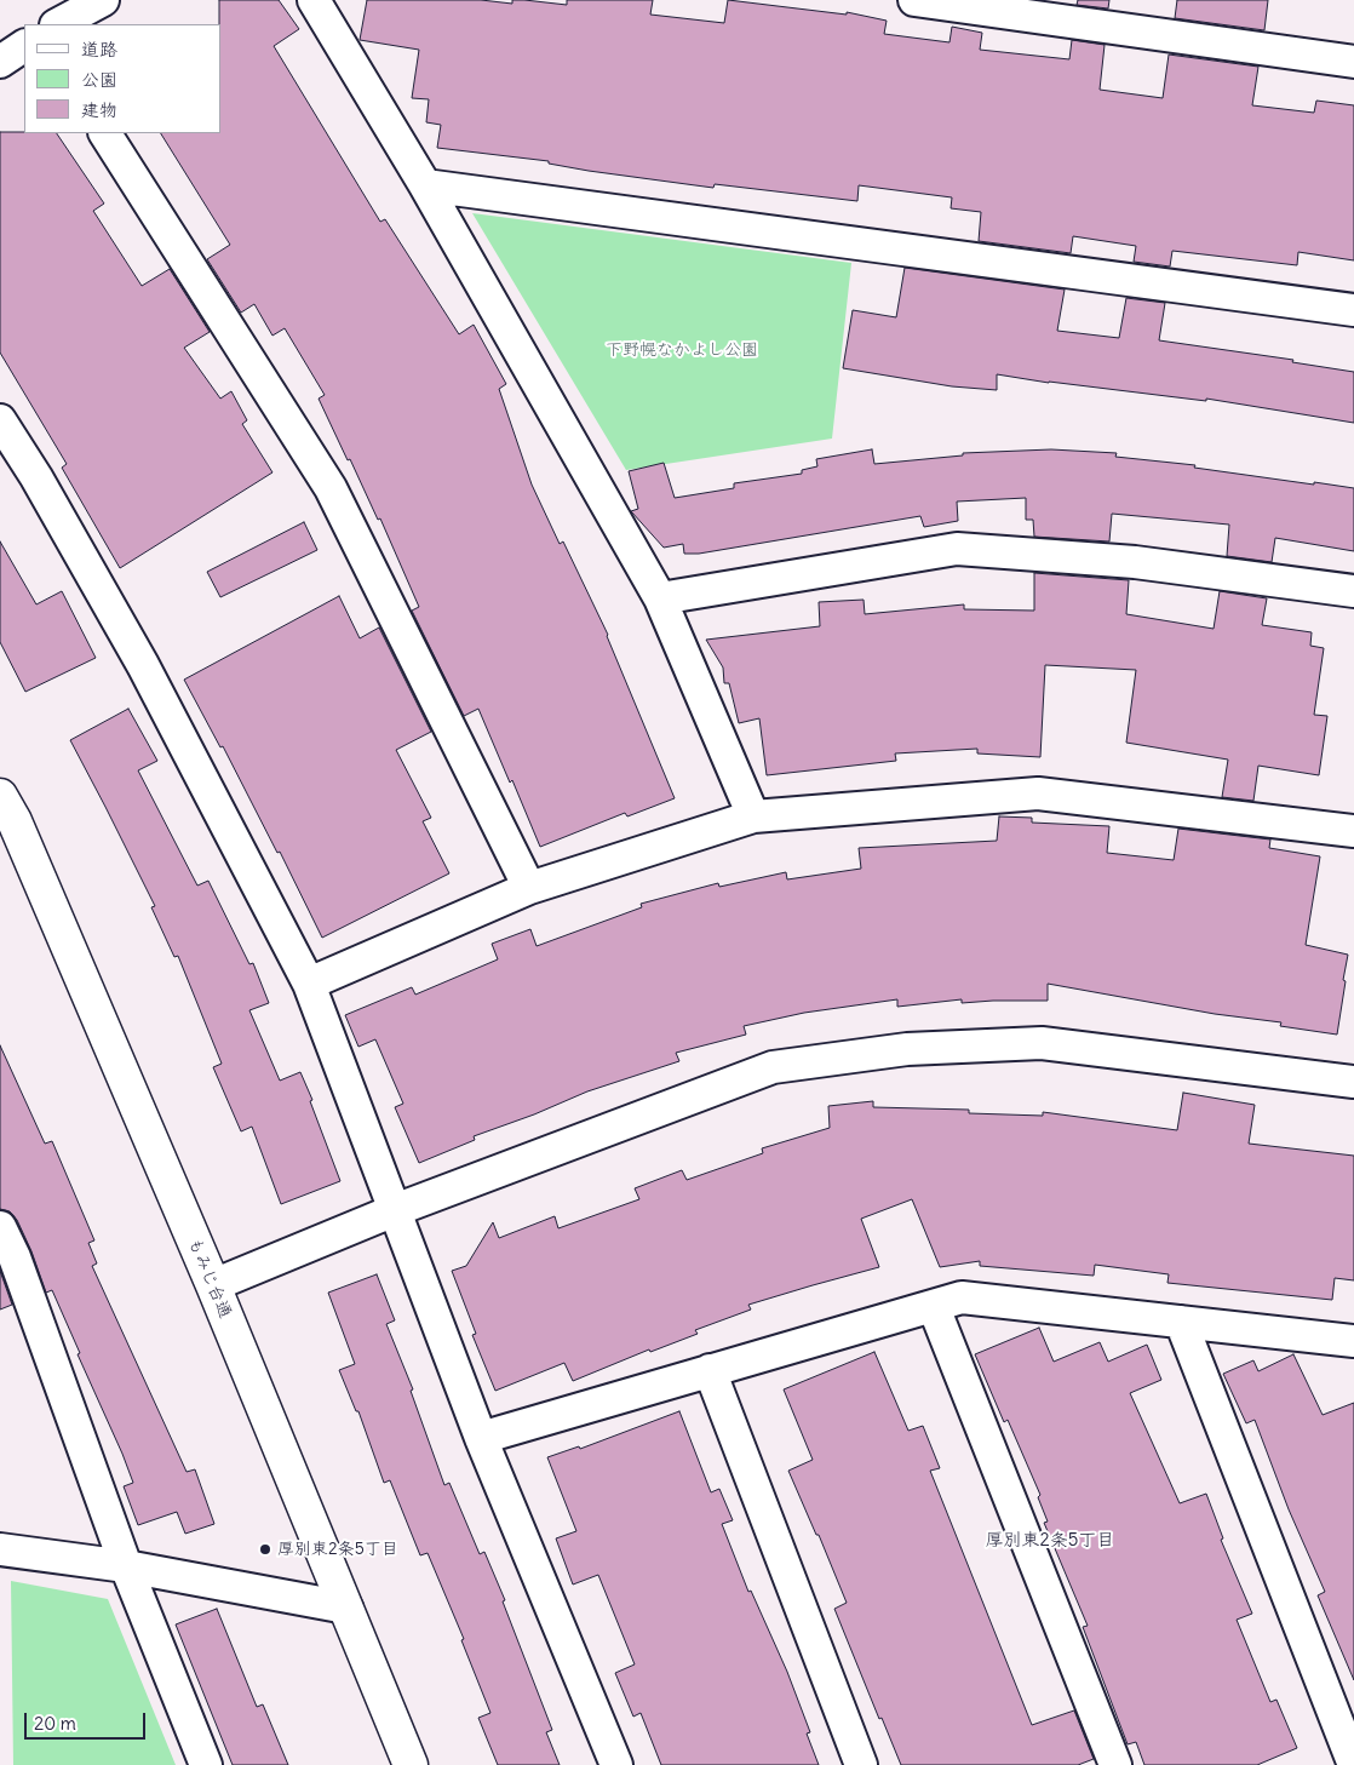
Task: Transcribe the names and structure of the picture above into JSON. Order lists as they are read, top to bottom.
{
  "streets": {
    "street": ["もみじ台通"]
  },
  "districts": ["厚別東2条5丁目"],
  "parks": ["下野幌なかよし公園"],
  "places": ["厚別東2条5丁目"],
  "legend": ["道路", "公園", "建物"],
  "scale_bar": "20 m"
}
